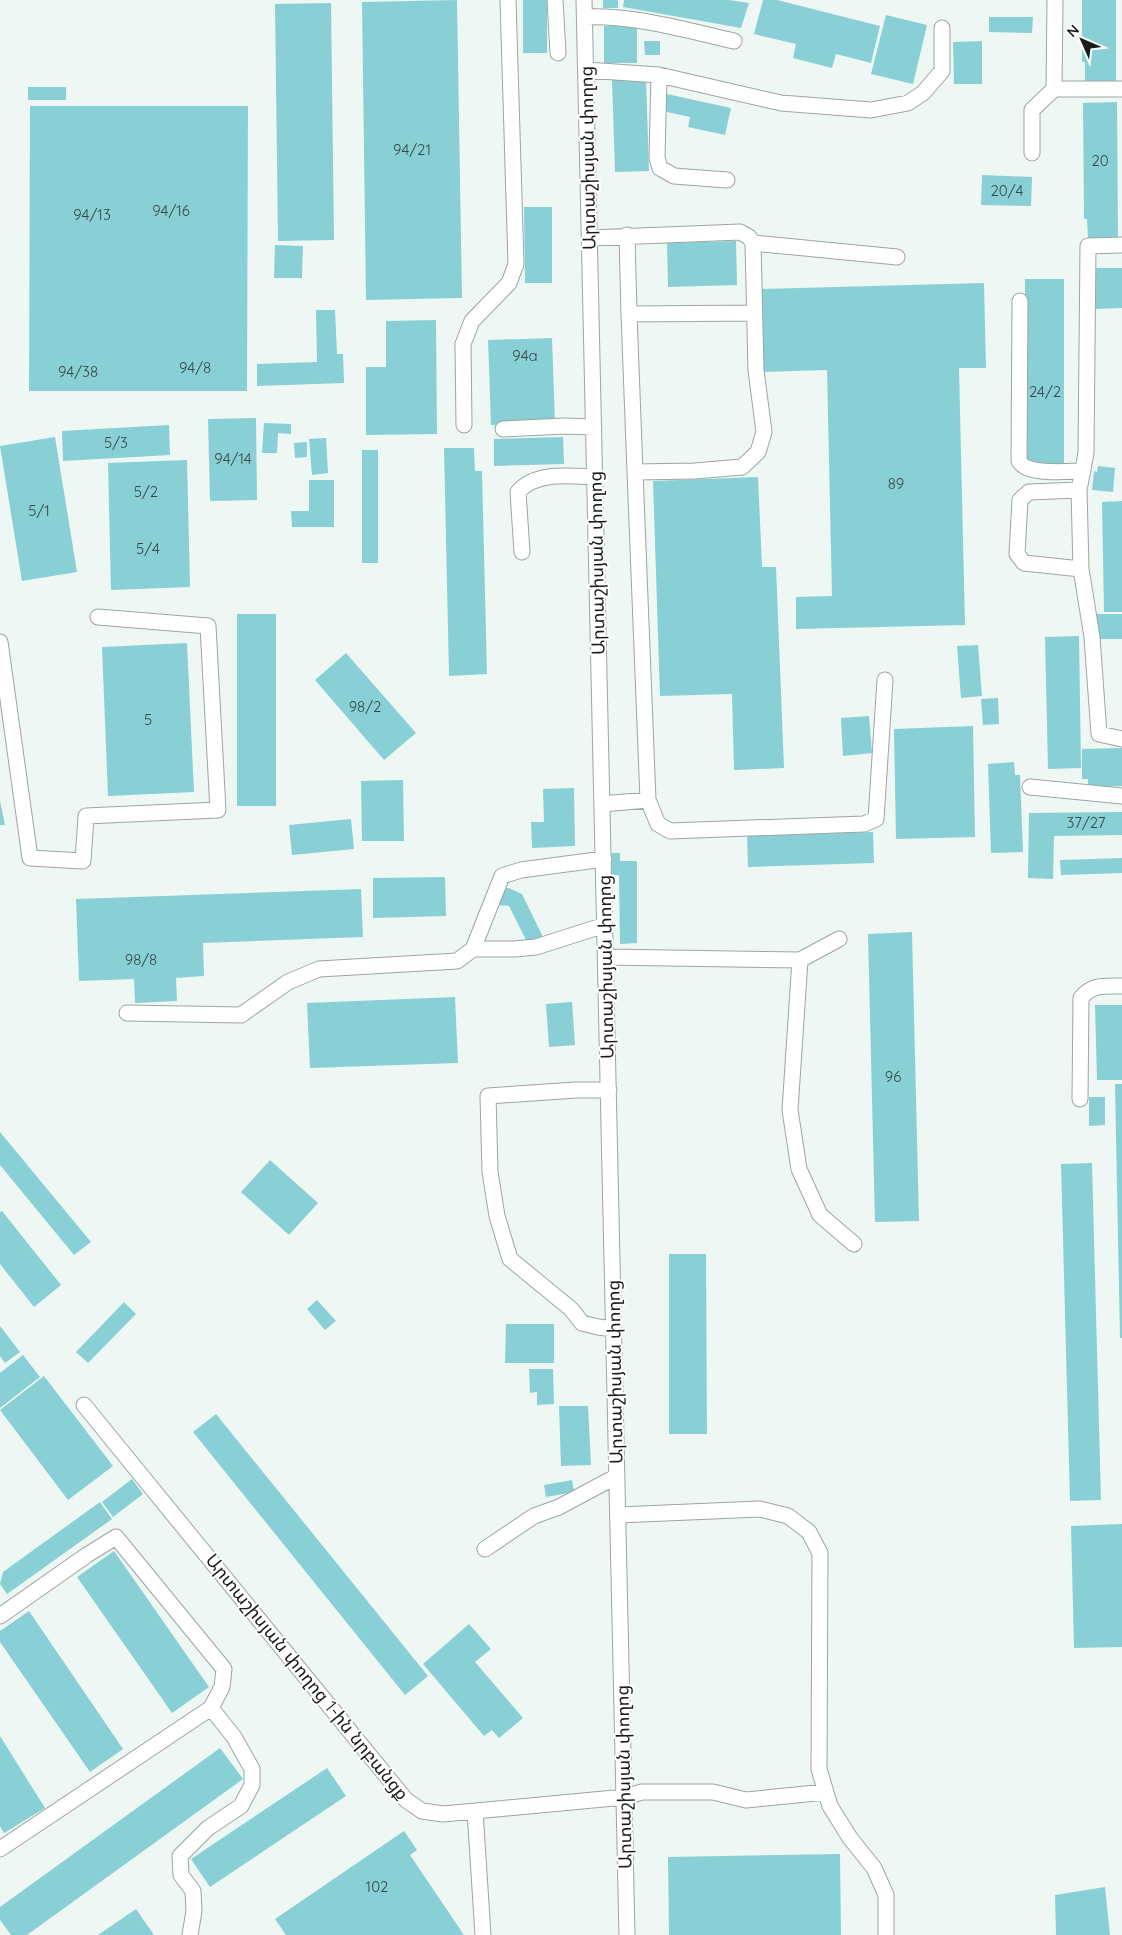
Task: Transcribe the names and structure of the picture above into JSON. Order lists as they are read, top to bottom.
{
  "streets": {
    "street": ["Արտաշիսյան փողոց", "Արտաշիսյան փողոց 1-ին նրբանցք"]
  },
  "crossings": [
    ["Արտաշիսյան փողոց", "Արտաշիսյան փողոց 1-ին նրբանցք"]
  ],
  "house_numbers": [
    "94/21",
    "20",
    "20/4",
    "94/16",
    "94/13",
    "94a",
    "94/8",
    "94/38",
    "24/2",
    "5/3",
    "94/14",
    "89",
    "5/2",
    "5/1",
    "5/4",
    "98/2",
    "5",
    "37/27",
    "98/8",
    "96",
    "102"
  ],
  "north": "top left"
}
